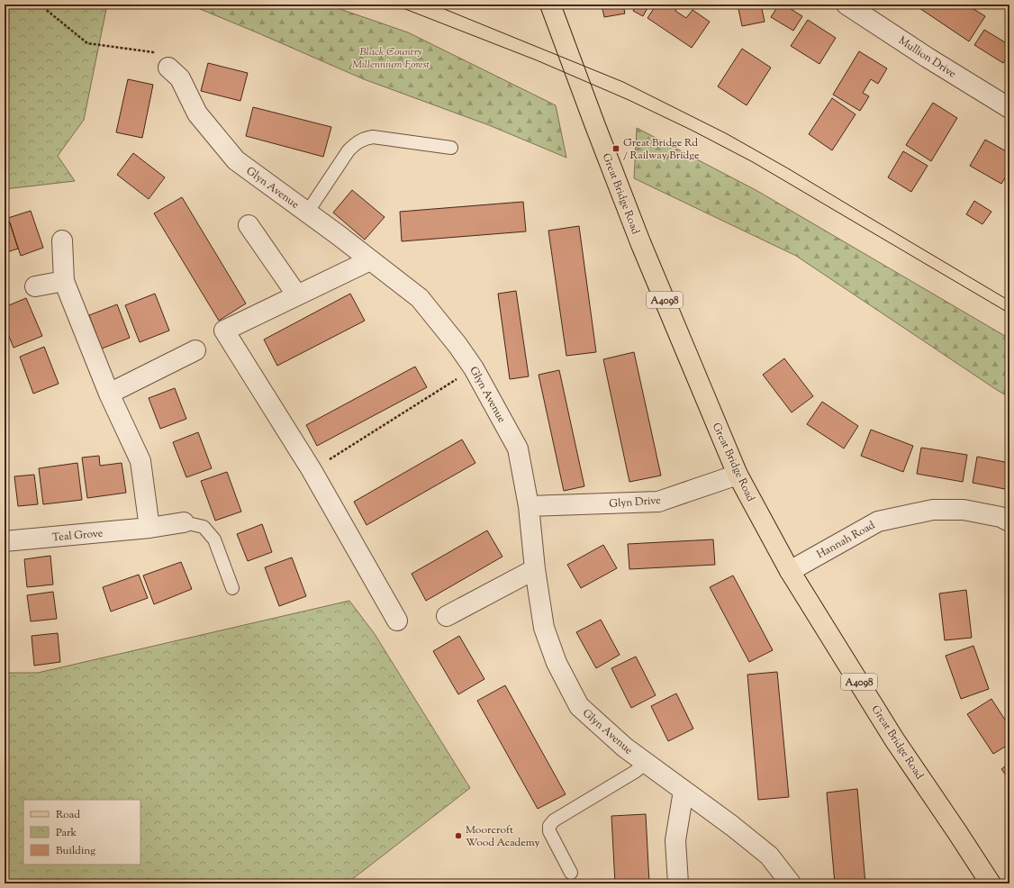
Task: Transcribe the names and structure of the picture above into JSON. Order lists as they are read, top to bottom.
{
  "streets": {
    "main road": ["Great Bridge Road", "A4098"],
    "street": [
      "Mullion Drive",
      "Glyn Avenue",
      "Glyn Drive",
      "Teal Grove",
      "Hannah Road"
    ]
  },
  "crossings": [
    ["Glyn Avenue", "Glyn Drive"],
    ["Great Bridge Road", "Glyn Drive"],
    ["Great Bridge Road", "Hannah Road"]
  ],
  "parks": ["Black Country Millennium Forest"],
  "places": {
    "transit": ["Great Bridge Rd / Railway Bridge"],
    "other": ["Moorcroft Wood Academy"]
  },
  "legend": ["Road", "Park", "Building"]
}
